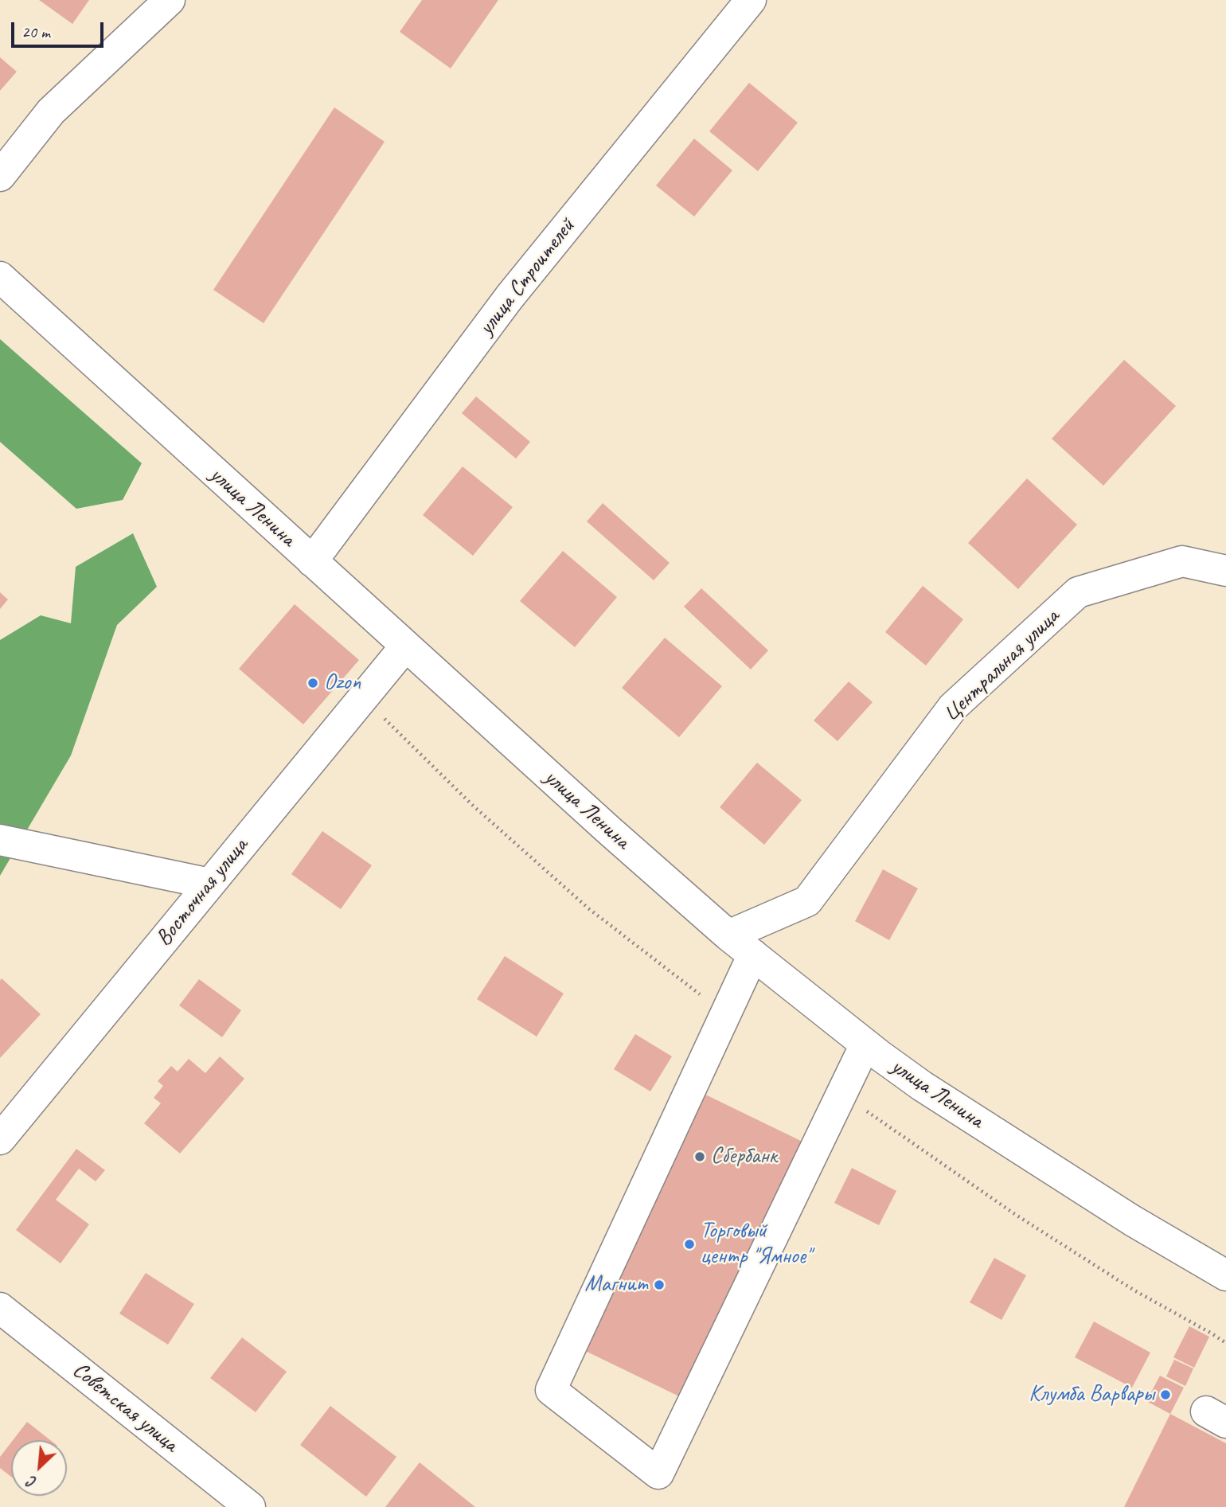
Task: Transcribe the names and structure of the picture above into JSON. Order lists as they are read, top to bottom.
{
  "streets": {
    "street": [
      "улица Строителей",
      "улица Ленина",
      "Центральная улица",
      "Восточная улица",
      "Советская улица"
    ]
  },
  "crossings": [
    ["улица Строителей", "улица Ленина"],
    ["улица Ленина", "Центральная улица"],
    ["улица Ленина", "Восточная улица"]
  ],
  "places": [
    "Ozon",
    "Сбербанк",
    "Торговый центр \"Ямное\"",
    "Магнит",
    "Клумба Варвары"
  ],
  "scale_bar": "20 m",
  "north": "bottom left"
}
